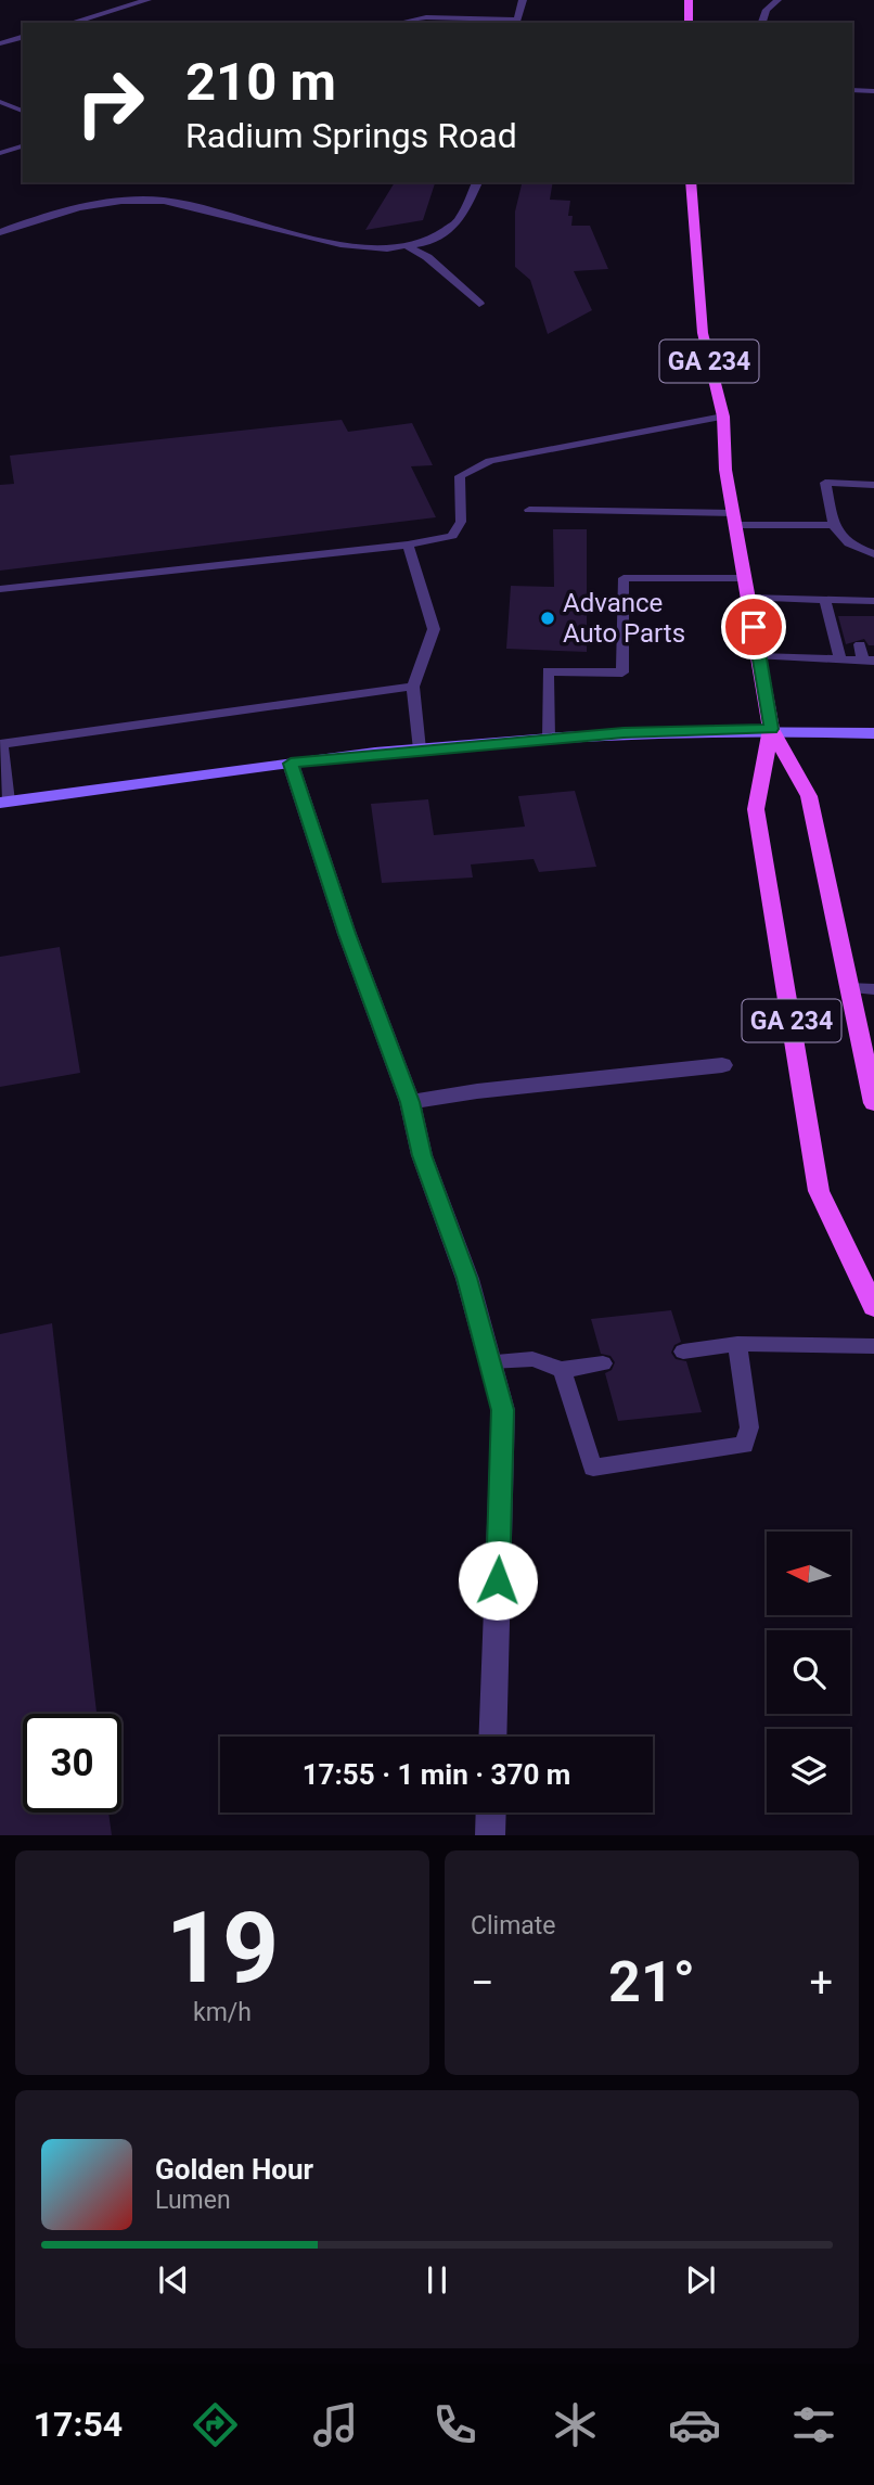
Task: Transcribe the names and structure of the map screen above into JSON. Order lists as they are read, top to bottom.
{
  "streets": {
    "main road": ["GA 234"]
  },
  "places": ["Advance Auto Parts"],
  "north": "left",
  "page": {
    "turn": ["210 m", "Radium Springs Road"],
    "limit": "30",
    "trip": "17:55 · 1 min · 370 m",
    "tile": [
      ["19", "km/h"],
      "Climate"
    ],
    "heat": ["−", "21°", "+"],
    "song": ["Golden Hour", "Lumen"],
    "tabs": "17:54"
  }
}
